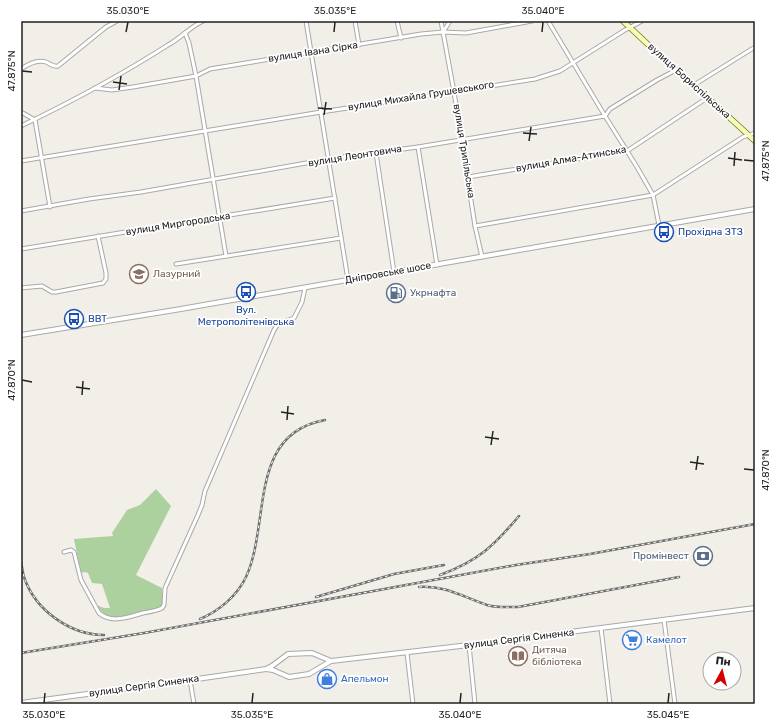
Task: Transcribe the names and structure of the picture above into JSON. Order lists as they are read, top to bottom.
{
  "streets": {
    "main road": ["вулиця Бориспільська"],
    "street": [
      "вулиця Івана Сірка",
      "вулиця Михайла Грушевського",
      "вулиця Трипільська",
      "вулиця Леонтовича",
      "вулиця Алма-Атинська",
      "вулиця Миргородська",
      "Дніпровське шосе",
      "вулиця Сергія Синенка"
    ]
  },
  "crossings": [
    ["вулиця Івана Сірка", "вулиця Трипільська"],
    ["вулиця Бориспільська", "вулиця Михайла Грушевського"],
    ["вулиця Бориспільська", "вулиця Алма-Атинська"],
    ["вулиця Михайла Грушевського", "вулиця Трипільська"],
    ["вулиця Трипільська", "вулиця Леонтовича"],
    ["вулиця Трипільська", "вулиця Алма-Атинська"],
    ["вулиця Трипільська", "Дніпровське шосе"]
  ],
  "places": {
    "bus stop": ["Прохідна ЗТЗ", "Вул. Метрополітенівська", "ВВТ"],
    "school or university": ["Лазурний"],
    "fuel station": ["Укрнафта"],
    "bank": ["Промінвест"],
    "supermarket": ["Камелот"],
    "library": ["Дитяча бібліотека"],
    "shop": ["Апельмон"]
  },
  "north": "top",
  "coordinates": [
    "35.030°E",
    "35.035°E",
    "35.040°E",
    "47.875°N",
    "47.870°N",
    "35.045°E"
  ]
}
